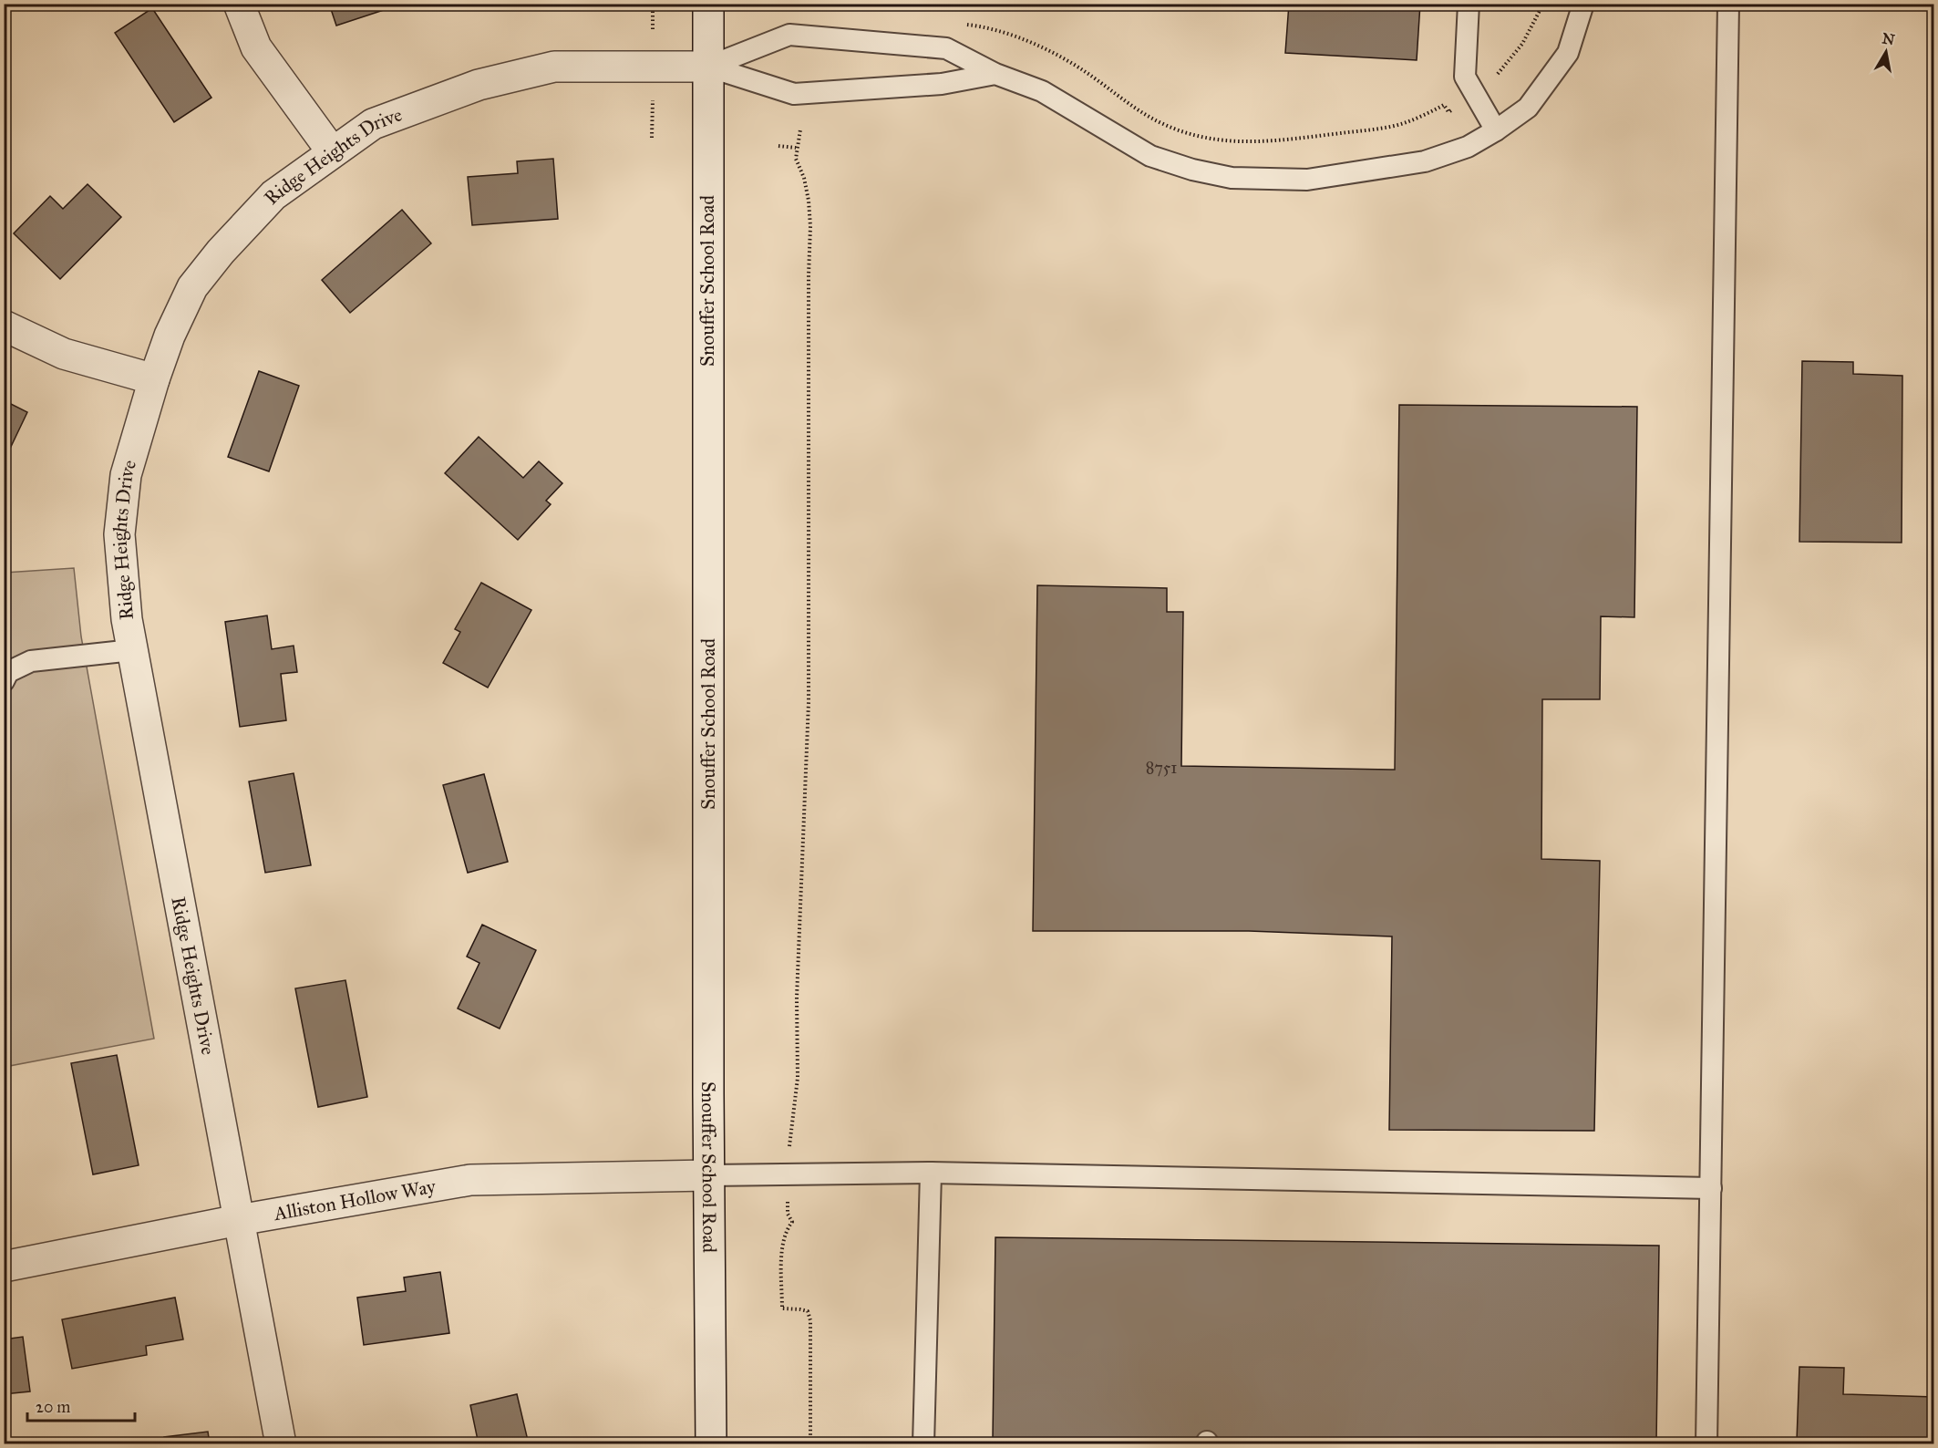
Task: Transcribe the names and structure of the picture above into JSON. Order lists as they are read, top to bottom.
{
  "streets": {
    "street": ["Ridge Heights Drive", "Snouffer School Road", "Alliston Hollow Way"]
  },
  "crossings": [
    ["Ridge Heights Drive", "Snouffer School Road"],
    ["Ridge Heights Drive", "Alliston Hollow Way"],
    ["Snouffer School Road", "Alliston Hollow Way"]
  ],
  "house_numbers": ["8751"],
  "scale_bar": "20 m",
  "north": "top"
}
